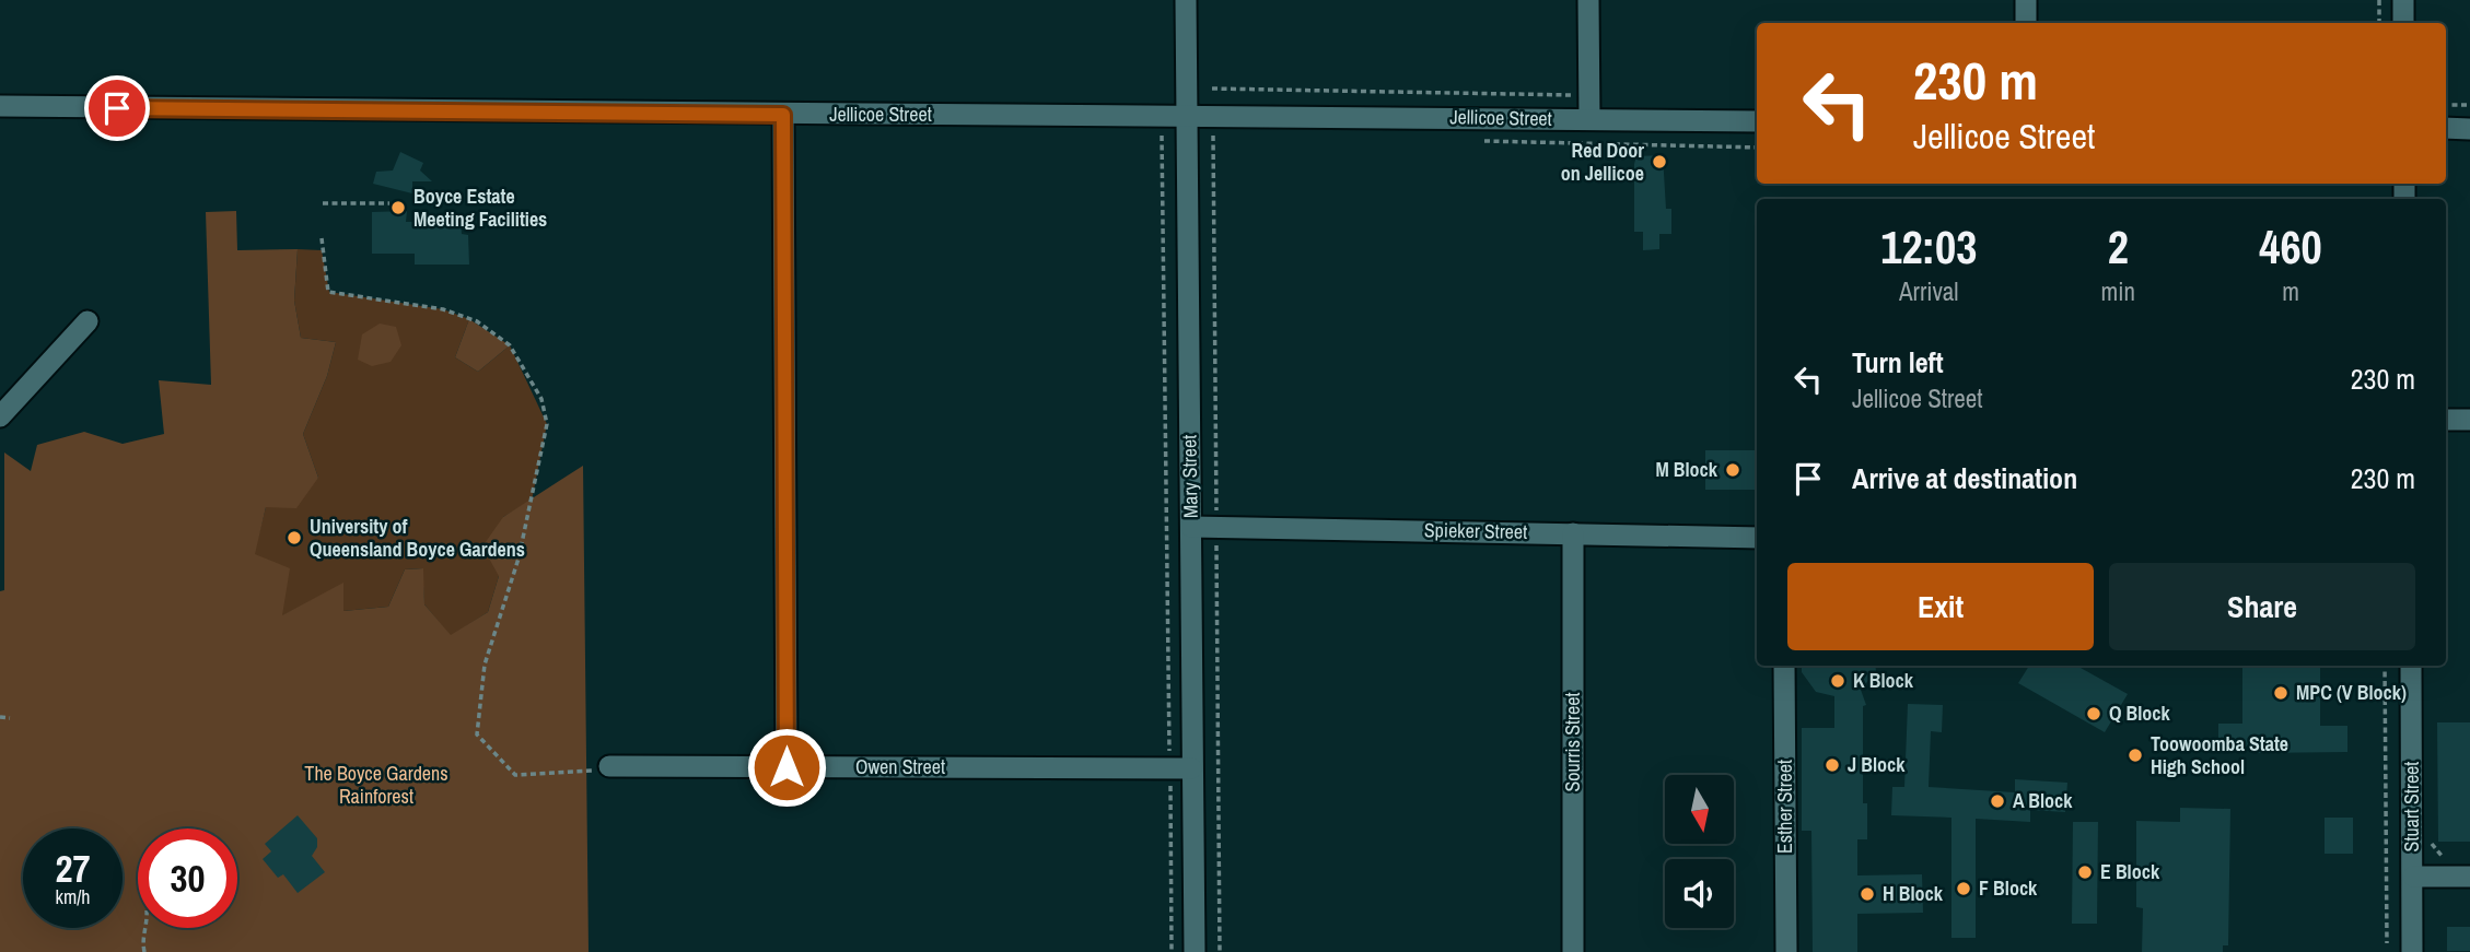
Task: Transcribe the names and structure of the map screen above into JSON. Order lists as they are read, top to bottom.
{
  "streets": {
    "street": [
      "Jellicoe Street",
      "Mary Street",
      "Spieker Street",
      "Sourris Street",
      "Owen Street",
      "Esther Street",
      "Stuart Street"
    ]
  },
  "crossings": [
    ["Jellicoe Street", "Mary Street"],
    ["Mary Street", "Spieker Street"],
    ["Mary Street", "Owen Street"],
    ["Spieker Street", "Sourris Street"]
  ],
  "parks": ["The Boyce Gardens Rainforest"],
  "places": [
    "Red Door on Jellicoe",
    "Boyce Estate Meeting Facilities",
    "M Block",
    "University of Queensland Boyce Gardens",
    "K Block",
    "MPC (V Block)",
    "Q Block",
    "Toowoomba State High School",
    "J Block",
    "A Block",
    "E Block",
    "F Block",
    "H Block"
  ],
  "north": "bottom",
  "page": {
    "turn": ["230 m", "Jellicoe Street"],
    "eta": [
      "12:03",
      "Arrival",
      "2",
      "min",
      "460",
      "m"
    ],
    "list": [
      {
        "name": "Turn left",
        "note": "Jellicoe Street",
        "value": "230 m"
      },
      {
        "name": "Arrive at destination",
        "value": "230 m"
      }
    ],
    "buttons": ["Exit", "Share"],
    "speed": "27 km/h",
    "limit": "30"
  }
}
